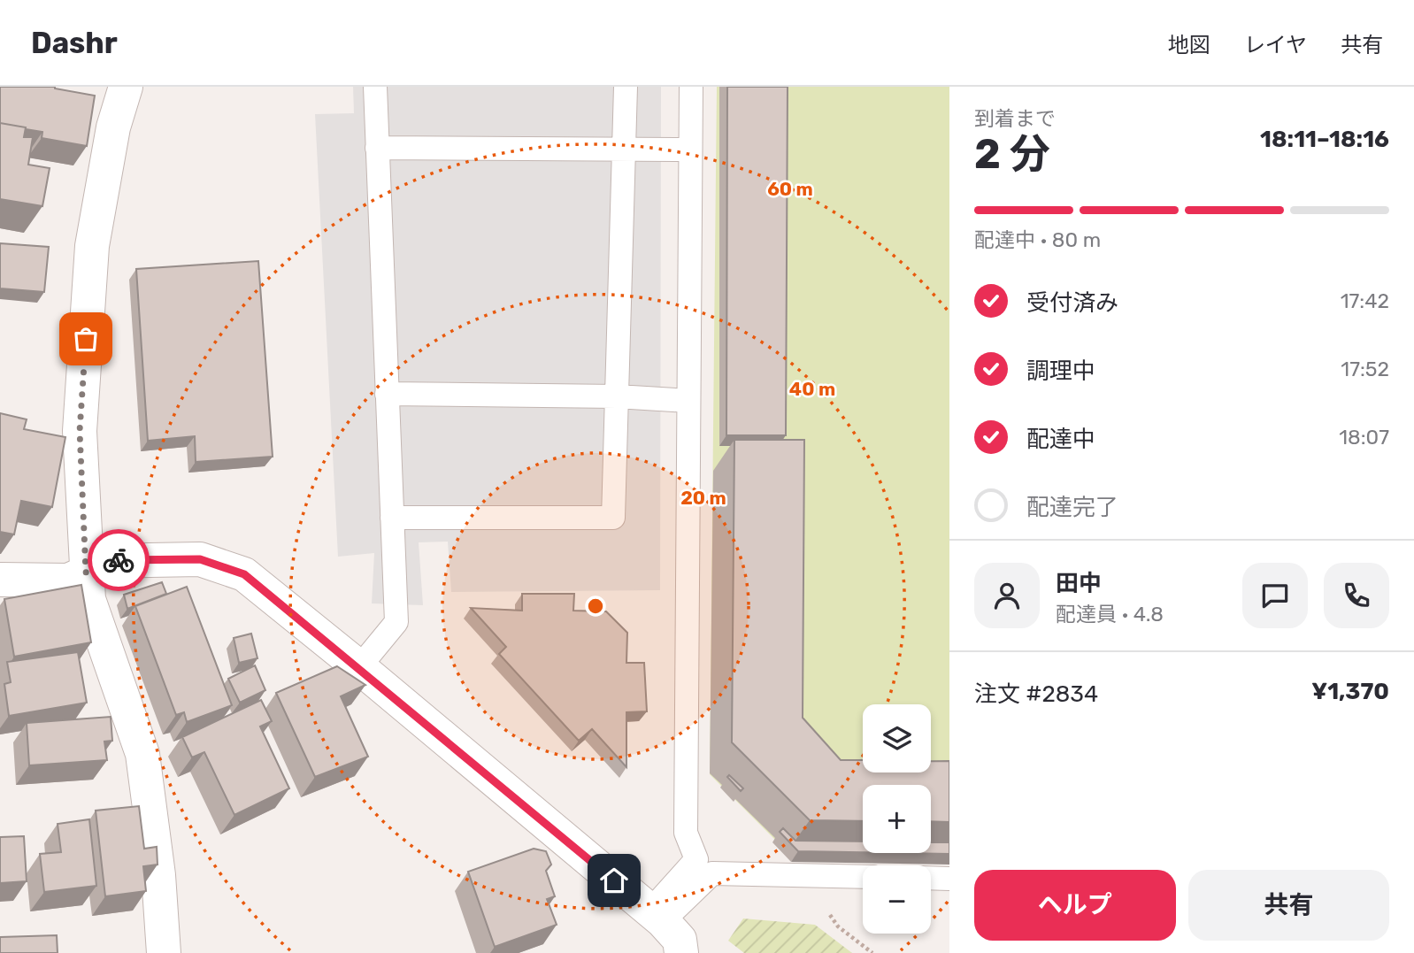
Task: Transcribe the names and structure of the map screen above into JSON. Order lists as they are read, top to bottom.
{
  "page": {
    "header": "Dashr",
    "nav": ["地図", "レイヤ", "共有"],
    "heading": ["2 分", "到着まで", "18:11–18:16"],
    "panel": [
      "田中",
      "配達員 · 4.8",
      "注文 #2834",
      "¥1,370"
    ],
    "bar": "配達中 · 80 m",
    "list": [
      ["受付済み", "17:42"],
      ["調理中", "17:52"],
      ["配達中", "18:07"],
      "配達完了"
    ],
    "map_buttons": ["+", "−"],
    "buttons": ["ヘルプ", "共有"]
  },
  "rings": ["60 m", "40 m", "20 m"]
}
